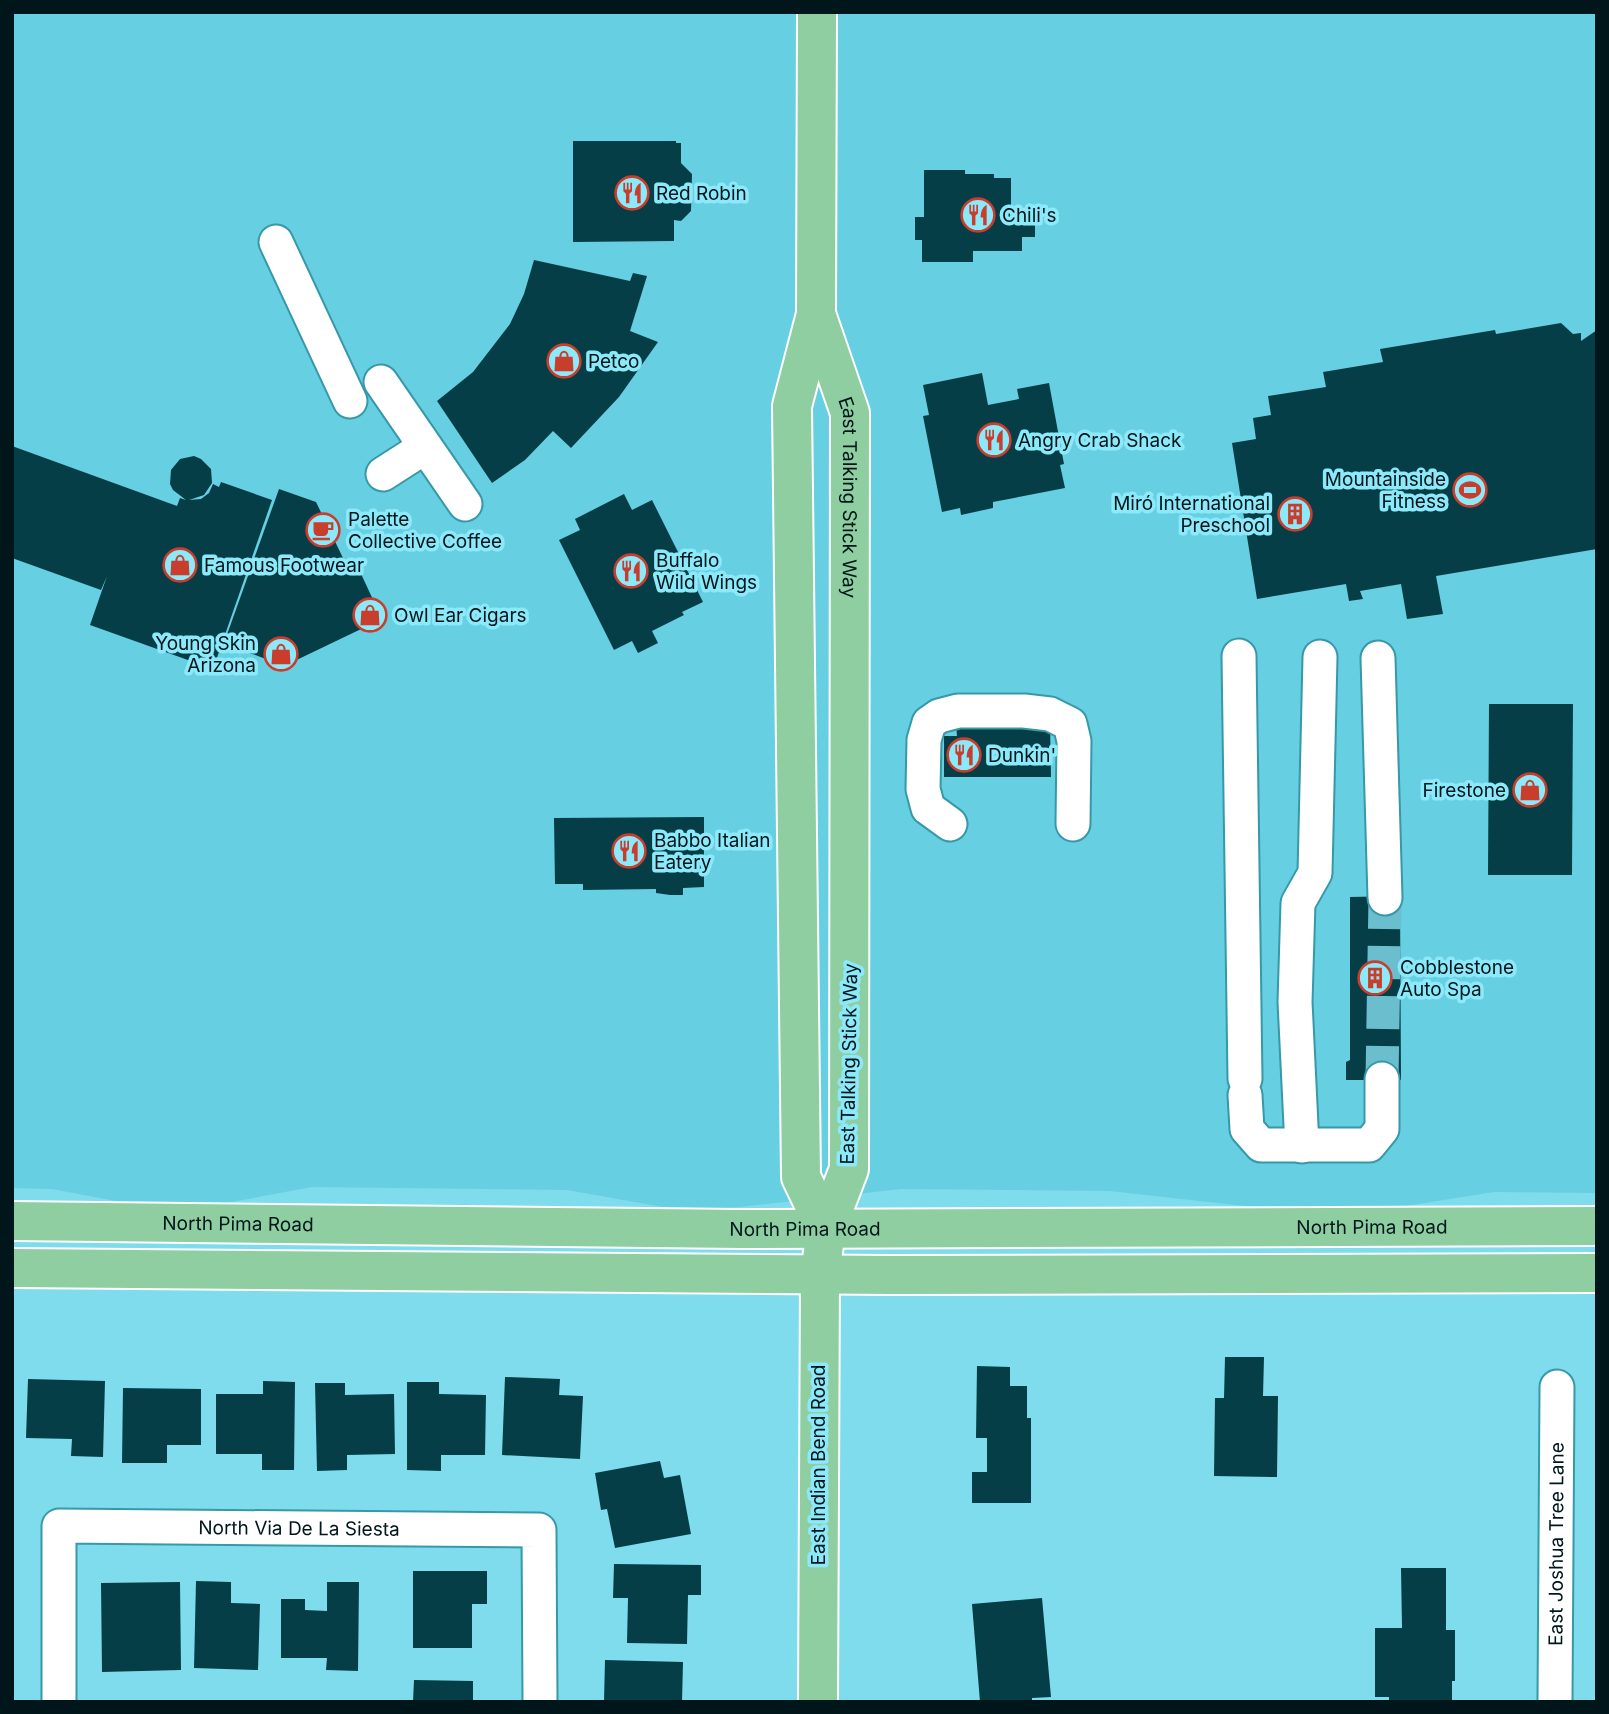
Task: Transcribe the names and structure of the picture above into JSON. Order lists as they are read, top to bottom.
{
  "streets": {
    "main road": ["East Talking Stick Way", "North Pima Road", "East Indian Bend Road"],
    "street": ["North Via De La Siesta", "East Joshua Tree Lane"]
  },
  "crossings": [
    ["East Talking Stick Way", "North Pima Road"],
    ["East Talking Stick Way", "East Indian Bend Road"],
    ["North Pima Road", "East Indian Bend Road"]
  ],
  "places": {
    "restaurant": [
      "Red Robin",
      "Chili's",
      "Angry Crab Shack",
      "Buffalo Wild Wings",
      "Dunkin'",
      "Babbo Italian Eatery"
    ],
    "shop": [
      "Petco",
      "Famous Footwear",
      "Owl Ear Cigars",
      "Young Skin Arizona",
      "Firestone"
    ],
    "sports": ["Mountainside Fitness"],
    "building": ["Miró International Preschool", "Cobblestone Auto Spa"],
    "cafe": ["Palette Collective Coffee"]
  }
}
